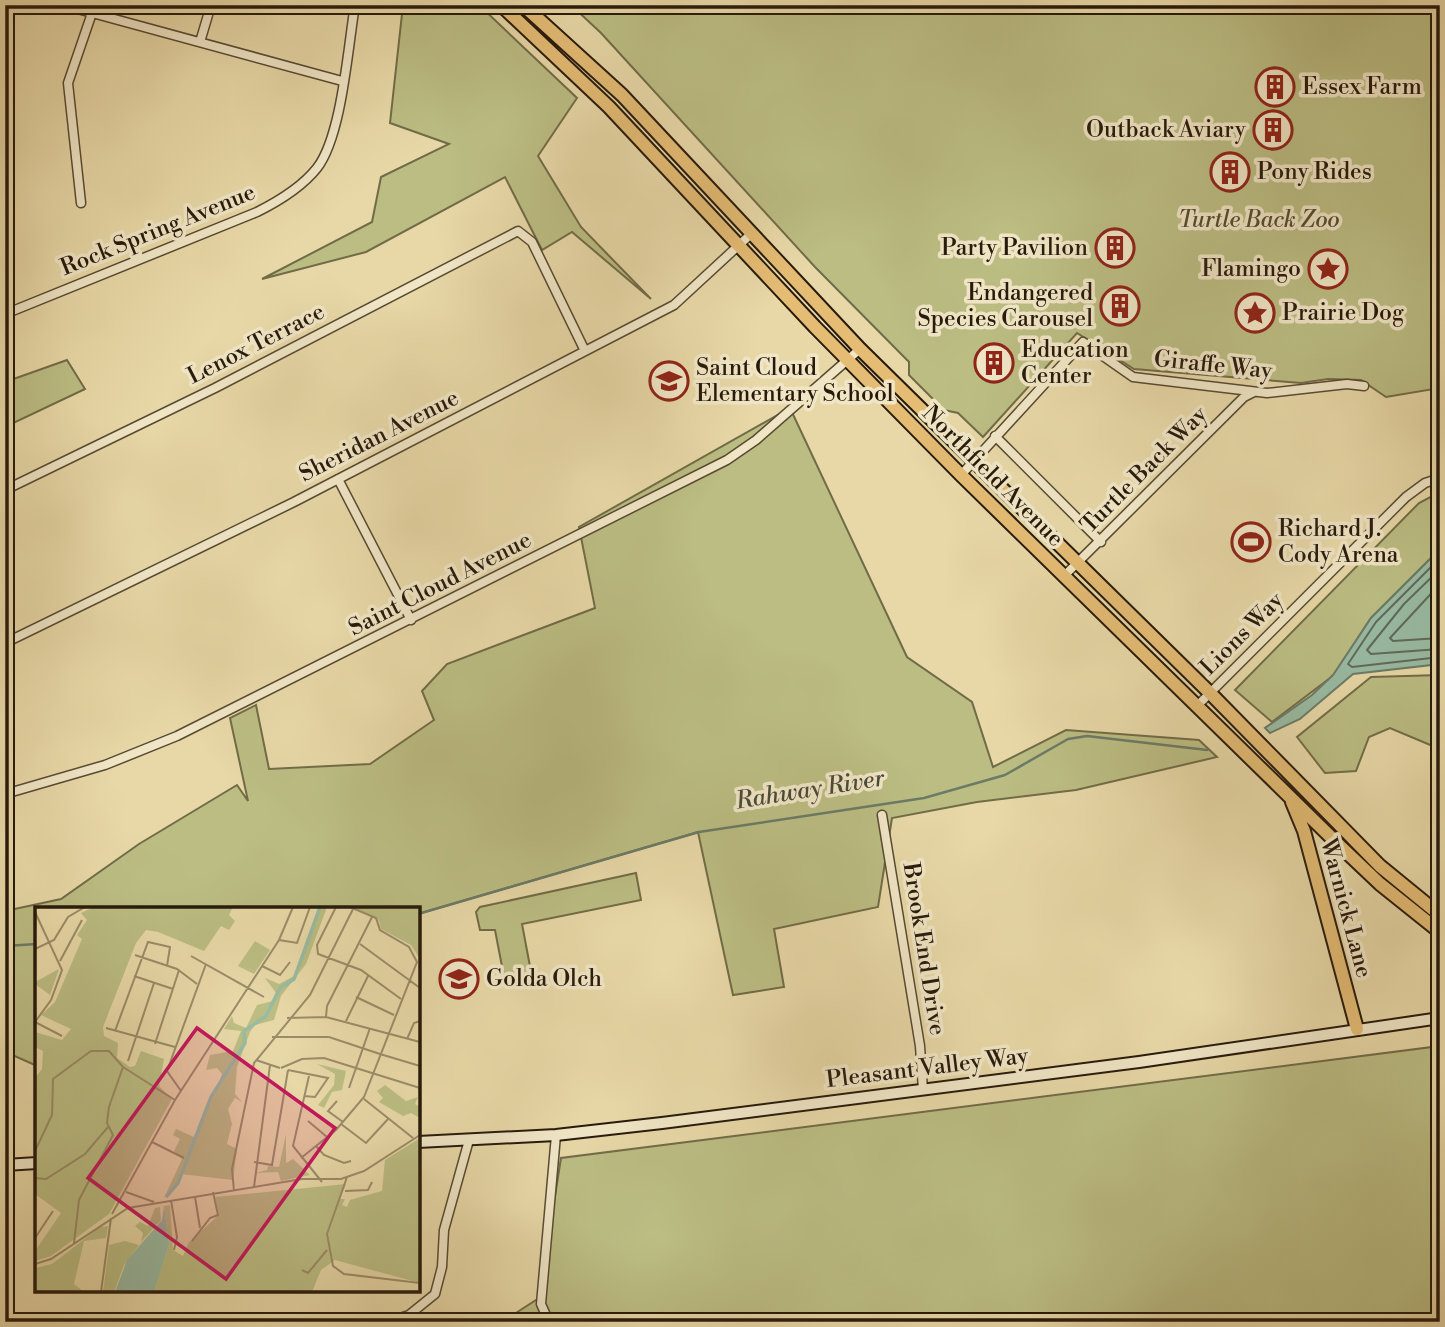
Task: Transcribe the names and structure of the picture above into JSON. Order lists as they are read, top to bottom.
{
  "streets": {
    "main road": ["Northfield Avenue", "Warnick Lane", "Pleasant Valley Way"],
    "street": [
      "Rock Spring Avenue",
      "Lenox Terrace",
      "Giraffe Way",
      "Sheridan Avenue",
      "Turtle Back Way",
      "Saint Cloud Avenue",
      "Lions Way",
      "Brook End Drive"
    ]
  },
  "crossings": [
    ["Lenox Terrace", "Sheridan Avenue"],
    ["Giraffe Way", "Turtle Back Way"],
    ["Giraffe Way", "Northfield Avenue"],
    ["Sheridan Avenue", "Northfield Avenue"],
    ["Turtle Back Way", "Northfield Avenue"],
    ["Northfield Avenue", "Saint Cloud Avenue"],
    ["Northfield Avenue", "Lions Way"],
    ["Northfield Avenue", "Warnick Lane"],
    ["Warnick Lane", "Pleasant Valley Way"],
    ["Brook End Drive", "Pleasant Valley Way"]
  ],
  "water": ["Rahway River"],
  "parks": ["Turtle Back Zoo"],
  "places": {
    "building": [
      "Essex Farm",
      "Outback Aviary",
      "Pony Rides",
      "Party Pavilion",
      "Endangered Species Carousel",
      "Education Center"
    ],
    "place": ["Flamingo", "Prairie Dog"],
    "school or university": ["Saint Cloud Elementary School", "Golda Olch"],
    "sports": ["Richard J. Cody Arena"]
  }
}
